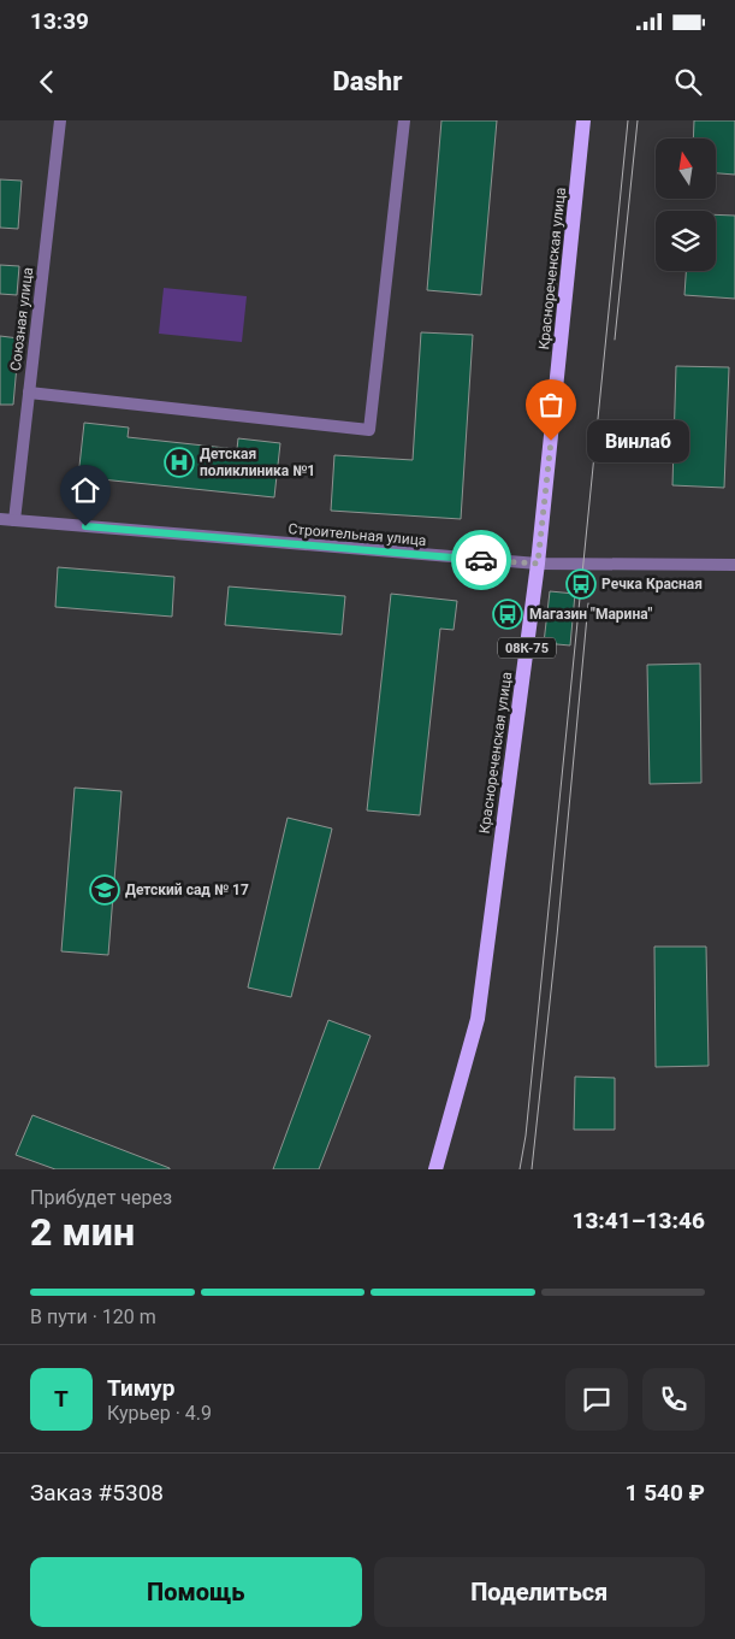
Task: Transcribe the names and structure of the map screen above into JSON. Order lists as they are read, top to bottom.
{
  "streets": {
    "main road": ["Краснореченская улица", "08К-75"],
    "street": ["Союзная улица", "Строительная улица"]
  },
  "crossings": [
    ["Краснореченская улица", "Строительная улица"],
    ["Союзная улица", "Строительная улица"]
  ],
  "places": {
    "other": ["Винлаб"],
    "hospital": ["Детская поликлиника №1"],
    "bus stop": ["Речка Красная", "Магазин \"Марина\""],
    "school or university": ["Детский сад № 17"]
  },
  "north": "top",
  "page": {
    "status": "13:39",
    "header": "Dashr",
    "bubble": "Винлаб",
    "heading": ["2 мин", "Прибудет через", "13:41–13:46"],
    "panel": [
      "Тимур",
      "Курьер · 4.9",
      "Заказ #5308",
      "1 540 ₽"
    ],
    "bar": "В пути · 120 m",
    "round": "Т",
    "buttons": ["Помощь", "Поделиться"]
  }
}
